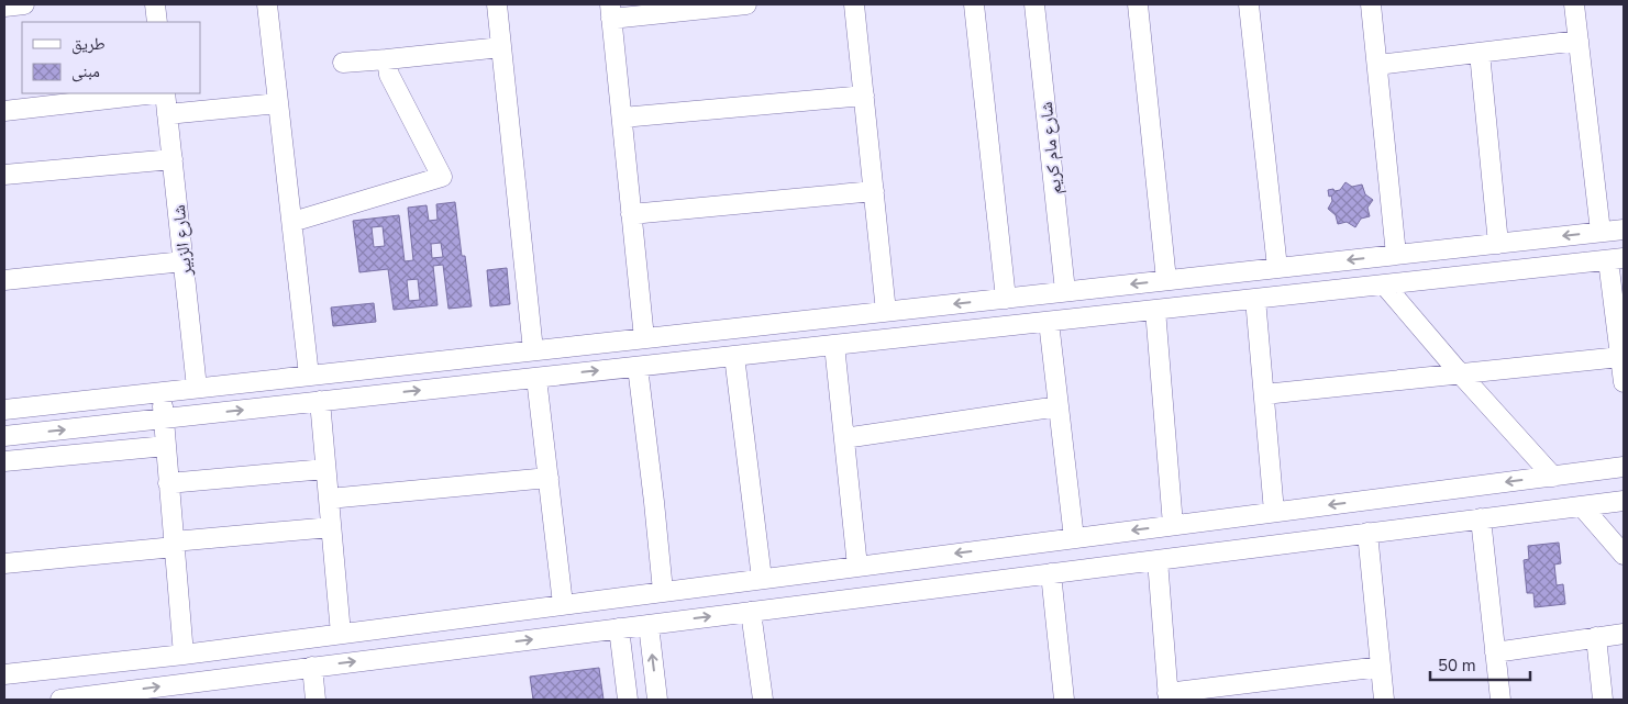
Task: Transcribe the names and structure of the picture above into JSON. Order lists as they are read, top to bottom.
{
  "streets": {
    "street": ["شارع مام كريم", "شارع الزبير"]
  },
  "legend": ["طريق", "مبنى"],
  "scale_bar": "50 m"
}
